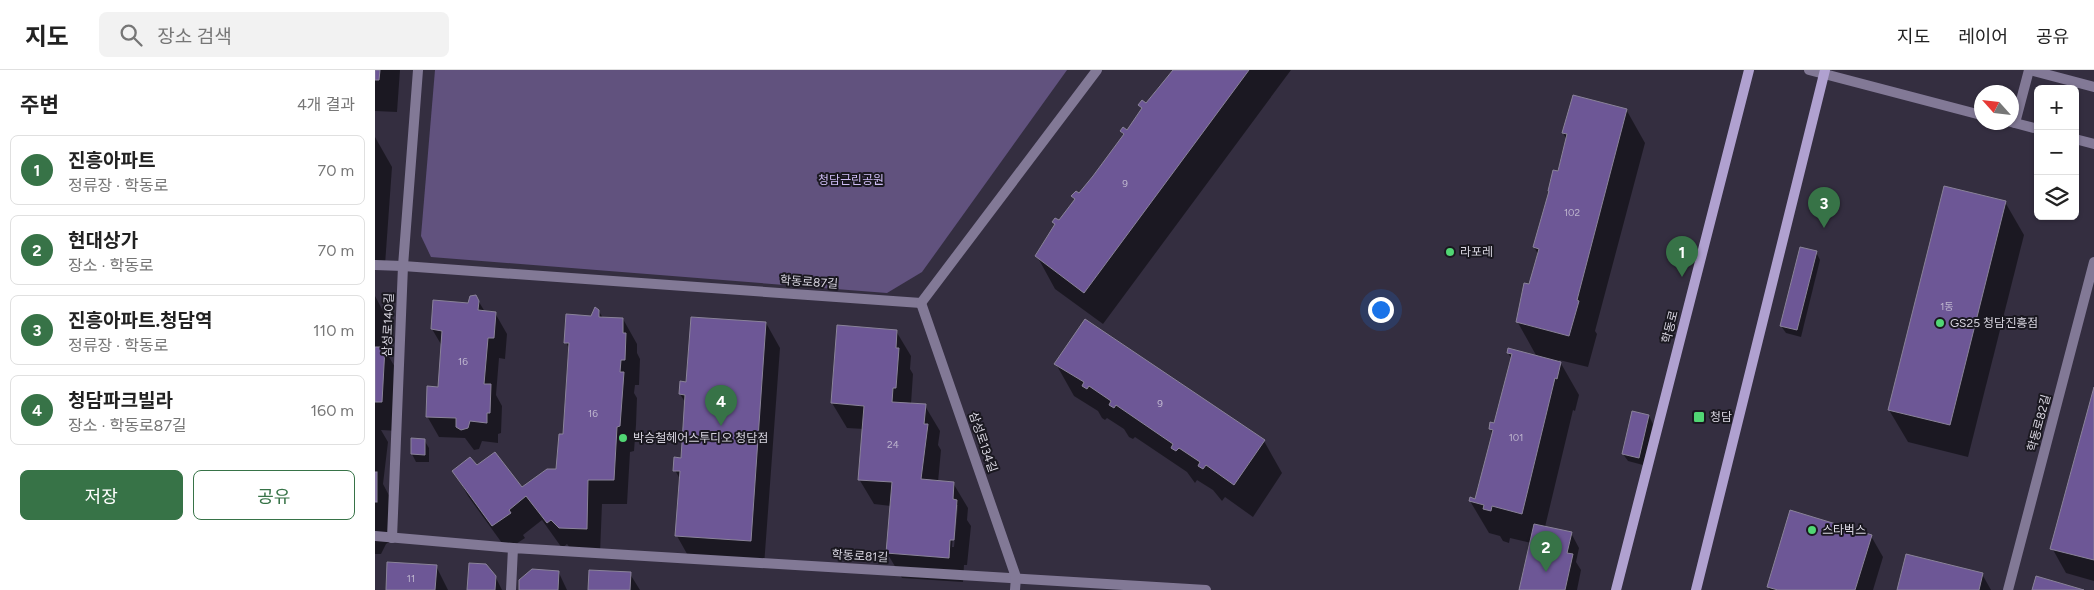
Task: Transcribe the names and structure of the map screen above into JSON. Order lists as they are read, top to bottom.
{
  "streets": {
    "main road": ["학동로"],
    "street": [
      "학동로87길",
      "삼성로140길",
      "학동로82길",
      "삼성로134길",
      "학동로81길"
    ]
  },
  "crossings": [
    ["학동로87길", "삼성로140길"],
    ["학동로87길", "삼성로134길"],
    ["삼성로134길", "학동로81길"]
  ],
  "parks": ["청담근린공원"],
  "places": {
    "other": [
      "라포레",
      "GS25 청담진흥점",
      "박승철헤어스투디오 청담점",
      "스타벅스"
    ],
    "transit": ["청담"]
  },
  "house_numbers": [
    "9",
    "102",
    "1동",
    "16",
    "9",
    "16",
    "101",
    "24",
    "11"
  ],
  "north": "top left",
  "page": {
    "header": "지도",
    "search": "장소 검색",
    "nav": ["지도", "레이어", "공유"],
    "heading": ["주변", "4개 결과"],
    "map_buttons": ["+", "−"],
    "list": [
      {
        "mark": "1",
        "name": "진흥아파트",
        "note": "정류장 · 학동로",
        "value": "70 m"
      },
      {
        "mark": "2",
        "name": "현대상가",
        "note": "장소 · 학동로",
        "value": "70 m"
      },
      {
        "mark": "3",
        "name": "진흥아파트.청담역",
        "note": "정류장 · 학동로",
        "value": "110 m"
      },
      {
        "mark": "4",
        "name": "청담파크빌라",
        "note": "장소 · 학동로87길",
        "value": "160 m"
      }
    ],
    "pins": [
      "3",
      "1",
      "4",
      "2"
    ],
    "buttons": ["저장", "공유"]
  }
}
